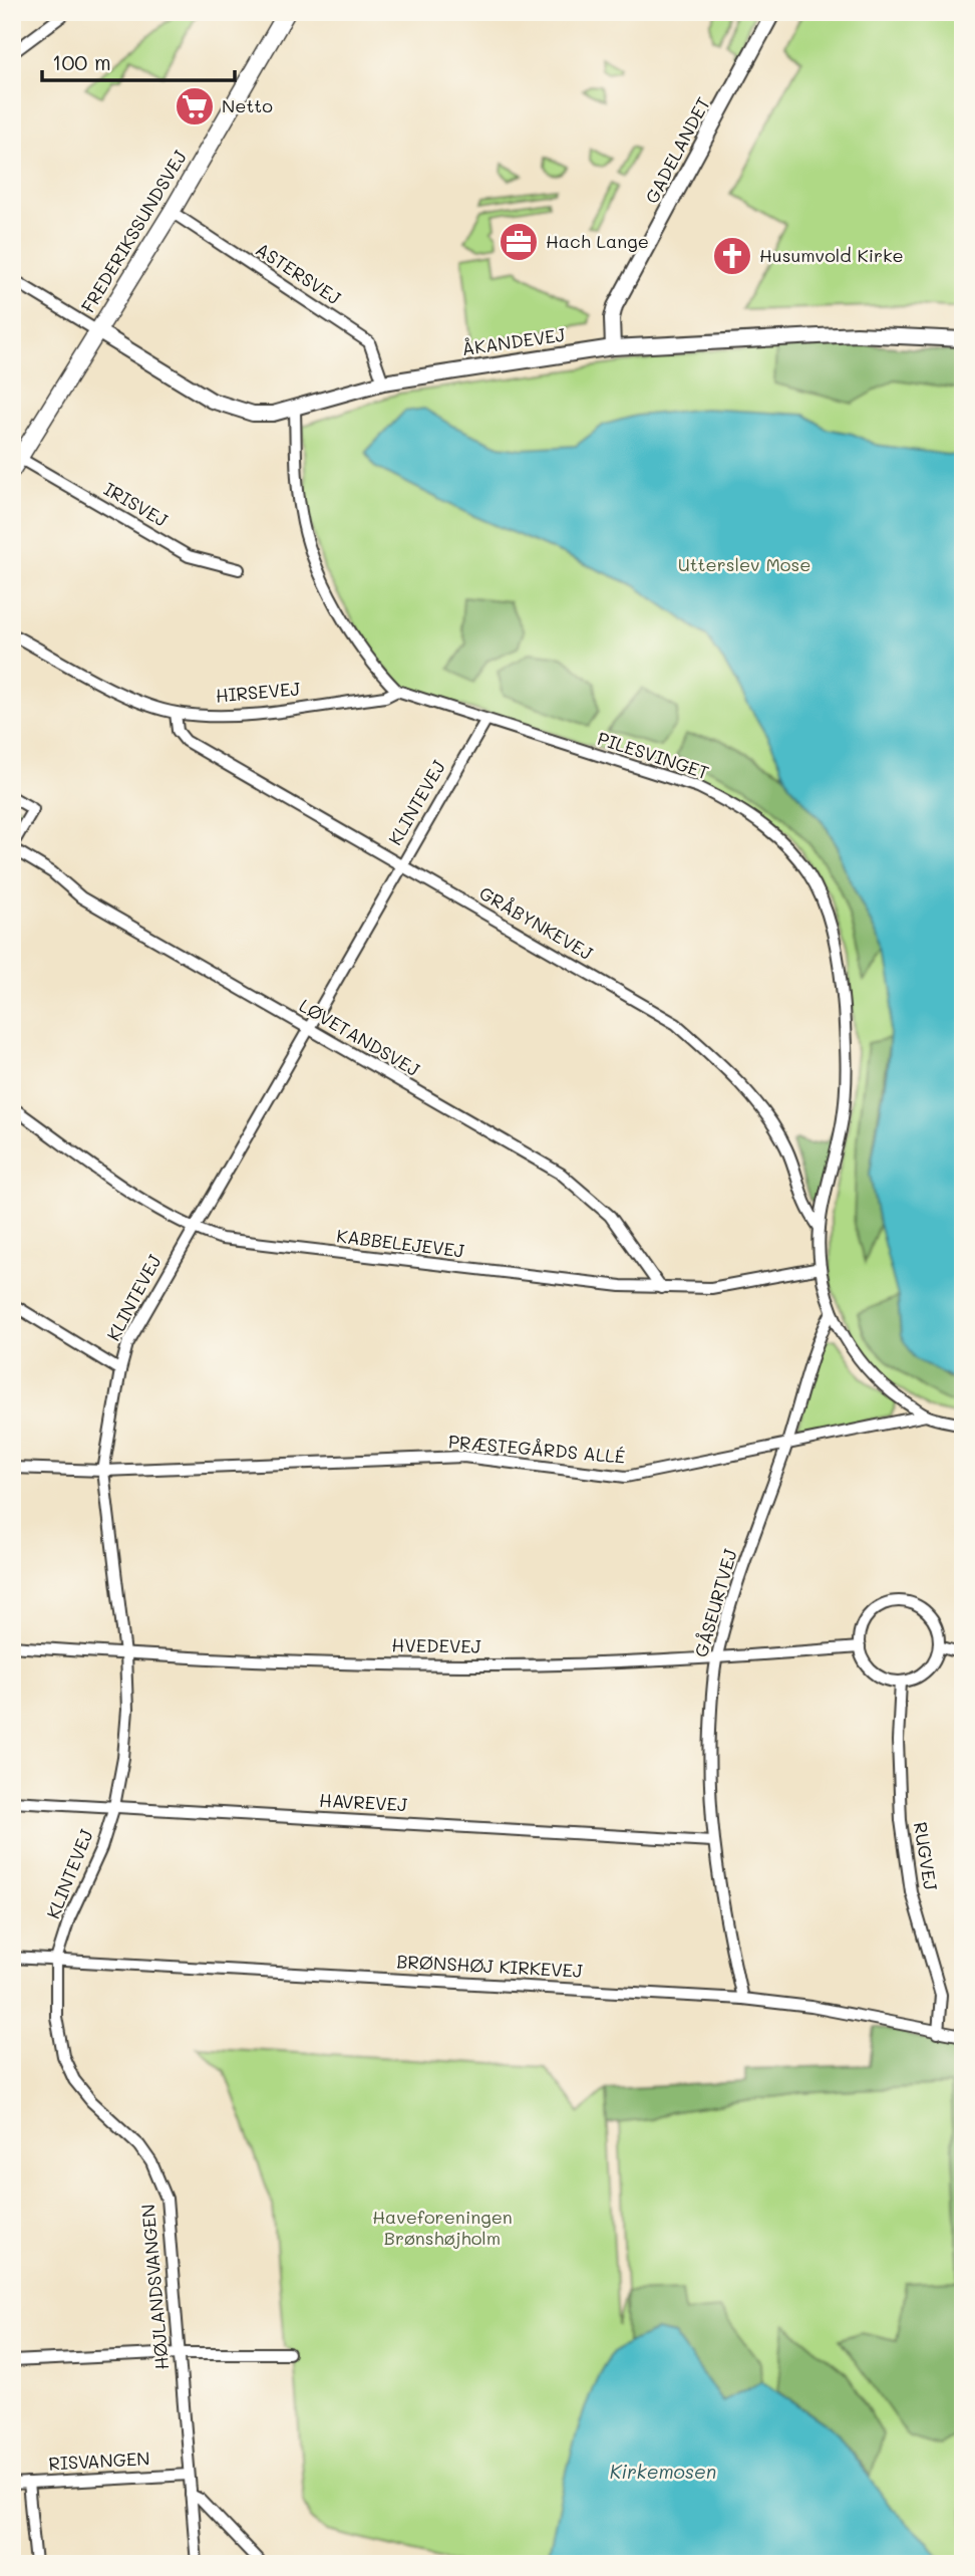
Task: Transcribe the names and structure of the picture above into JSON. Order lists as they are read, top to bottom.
{
  "streets": {
    "main road": ["FREDERIKSSUNDSVEJ"],
    "street": [
      "GADELANDET",
      "ASTERSVEJ",
      "ÅKANDEVEJ",
      "IRISVEJ",
      "HIRSEVEJ",
      "PILESVINGET",
      "KLINTEVEJ",
      "GRÅBYNKEVEJ",
      "LØVETANDSVEJ",
      "KABBELEJEVEJ",
      "PRÆSTEGÅRDS ALLÉ",
      "GÅSEURTVEJ",
      "HVEDEVEJ",
      "HAVREVEJ",
      "RUGVEJ",
      "BRØNSHØJ KIRKEVEJ",
      "HØJLANDSVANGEN",
      "RISVANGEN"
    ]
  },
  "crossings": [
    ["GADELANDET", "ÅKANDEVEJ"],
    ["FREDERIKSSUNDSVEJ", "ASTERSVEJ"],
    ["FREDERIKSSUNDSVEJ", "ÅKANDEVEJ"],
    ["FREDERIKSSUNDSVEJ", "IRISVEJ"],
    ["ASTERSVEJ", "ÅKANDEVEJ"],
    ["ÅKANDEVEJ", "PILESVINGET"],
    ["HIRSEVEJ", "PILESVINGET"],
    ["HIRSEVEJ", "GRÅBYNKEVEJ"],
    ["PILESVINGET", "KLINTEVEJ"],
    ["PILESVINGET", "GRÅBYNKEVEJ"],
    ["PILESVINGET", "KABBELEJEVEJ"],
    ["PILESVINGET", "PRÆSTEGÅRDS ALLÉ"],
    ["PILESVINGET", "GÅSEURTVEJ"],
    ["KLINTEVEJ", "GRÅBYNKEVEJ"],
    ["KLINTEVEJ", "LØVETANDSVEJ"],
    ["KLINTEVEJ", "KABBELEJEVEJ"],
    ["KLINTEVEJ", "PRÆSTEGÅRDS ALLÉ"],
    ["KLINTEVEJ", "HVEDEVEJ"],
    ["KLINTEVEJ", "HAVREVEJ"],
    ["KLINTEVEJ", "BRØNSHØJ KIRKEVEJ"],
    ["KLINTEVEJ", "HØJLANDSVANGEN"],
    ["LØVETANDSVEJ", "KABBELEJEVEJ"],
    ["PRÆSTEGÅRDS ALLÉ", "GÅSEURTVEJ"],
    ["GÅSEURTVEJ", "HVEDEVEJ"],
    ["GÅSEURTVEJ", "HAVREVEJ"],
    ["GÅSEURTVEJ", "BRØNSHØJ KIRKEVEJ"],
    ["HVEDEVEJ", "RUGVEJ"],
    ["RUGVEJ", "BRØNSHØJ KIRKEVEJ"],
    ["BRØNSHØJ KIRKEVEJ", "HØJLANDSVANGEN"],
    ["HØJLANDSVANGEN", "RISVANGEN"]
  ],
  "water": ["Kirkemosen"],
  "parks": ["Utterslev Mose", "Haveforeningen Brønshøjholm"],
  "places": {
    "supermarket": ["Netto"],
    "office": ["Hach Lange"],
    "church": ["Husumvold Kirke"]
  },
  "scale_bar": "100 m"
}
